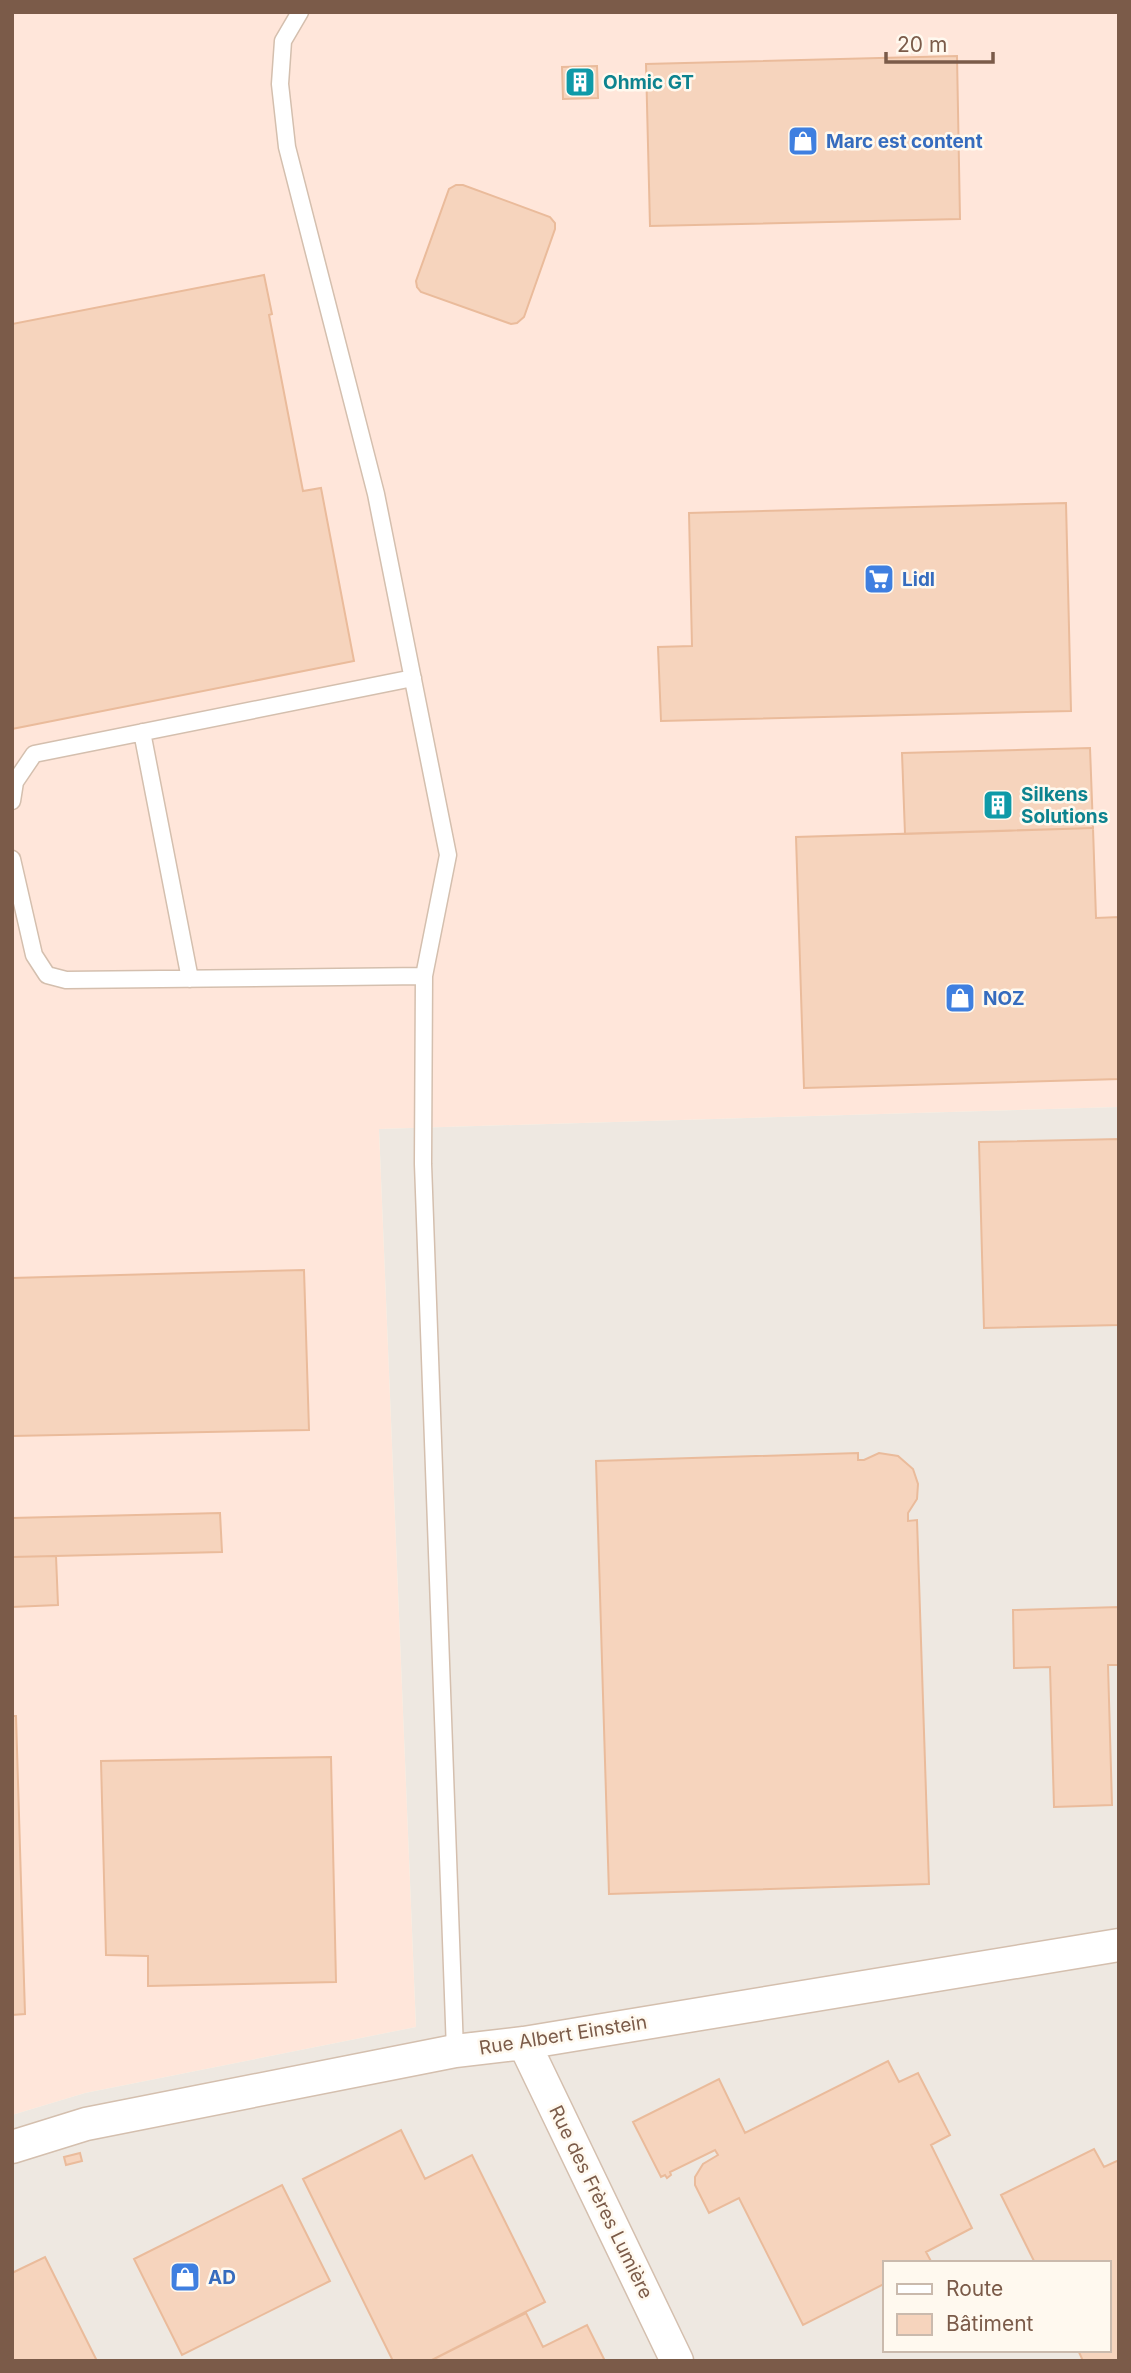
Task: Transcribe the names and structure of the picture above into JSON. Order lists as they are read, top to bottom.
{
  "streets": {
    "street": ["Rue Albert Einstein", "Rue des Frères Lumière"]
  },
  "crossings": [
    ["Rue Albert Einstein", "Rue des Frères Lumière"]
  ],
  "places": {
    "building": ["Ohmic GT", "Silkens Solutions"],
    "shop": ["Marc est content", "NOZ", "AD"],
    "supermarket": ["Lidl"]
  },
  "legend": ["Route", "Bâtiment"],
  "scale_bar": "20 m"
}
